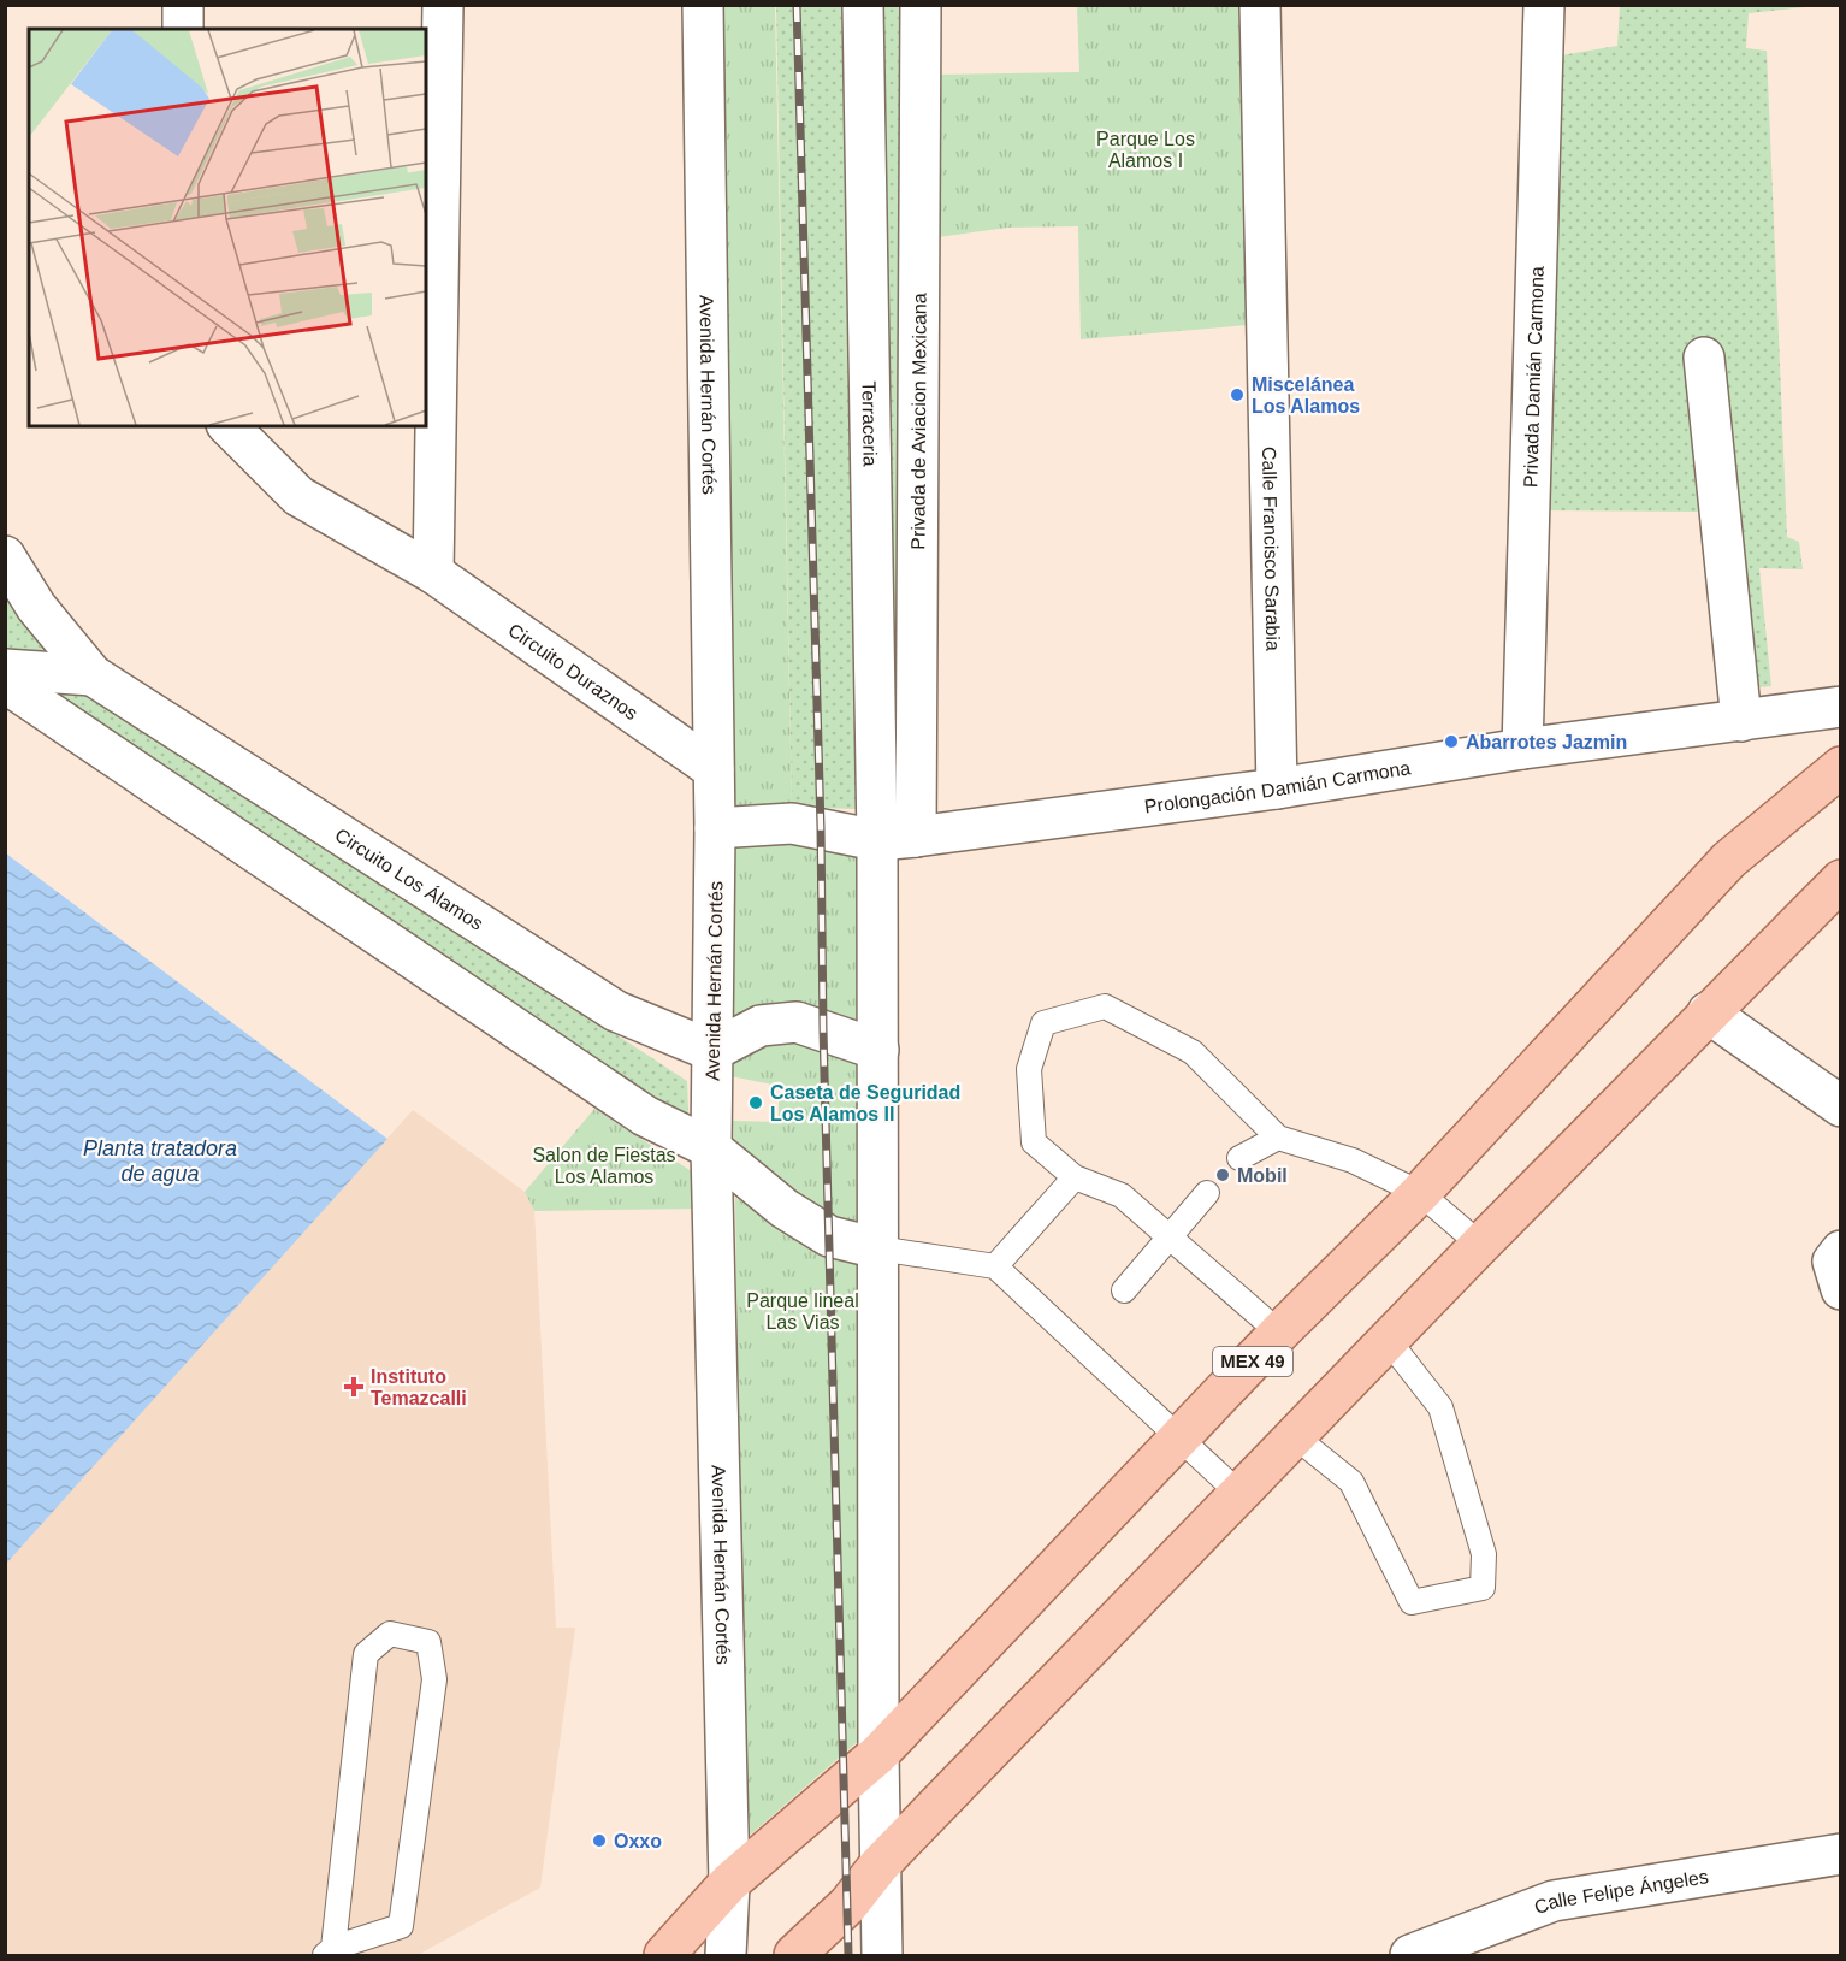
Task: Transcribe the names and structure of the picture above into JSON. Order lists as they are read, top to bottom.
{
  "streets": {
    "main road": ["MEX 49"],
    "street": [
      "Privada Damián Carmona",
      "Avenida Hernán Cortés",
      "Privada de Aviacion Mexicana",
      "Terraceria",
      "Calle Francisco Sarabia",
      "Circuito Duraznos",
      "Prolongación Damián Carmona",
      "Circuito Los Álamos",
      "Calle Felipe Ángeles"
    ]
  },
  "crossings": [
    ["Privada Damián Carmona", "Prolongación Damián Carmona"],
    ["Avenida Hernán Cortés", "Circuito Duraznos"],
    ["Avenida Hernán Cortés", "Prolongación Damián Carmona"],
    ["Avenida Hernán Cortés", "Circuito Los Álamos"],
    ["Avenida Hernán Cortés", "MEX 49"],
    ["Privada de Aviacion Mexicana", "Prolongación Damián Carmona"],
    ["Terraceria", "Prolongación Damián Carmona"],
    ["Calle Francisco Sarabia", "Prolongación Damián Carmona"]
  ],
  "water": ["Planta tratadora de agua"],
  "parks": ["Parque Los Alamos I", "Salon de Fiestas Los Alamos", "Parque lineal Las Vias"],
  "places": {
    "other": [
      "Miscelánea Los Alamos",
      "Abarrotes Jazmin",
      "Caseta de Seguridad Los Alamos II",
      "Mobil",
      "Oxxo"
    ],
    "health": ["Instituto Temazcalli"]
  }
}
